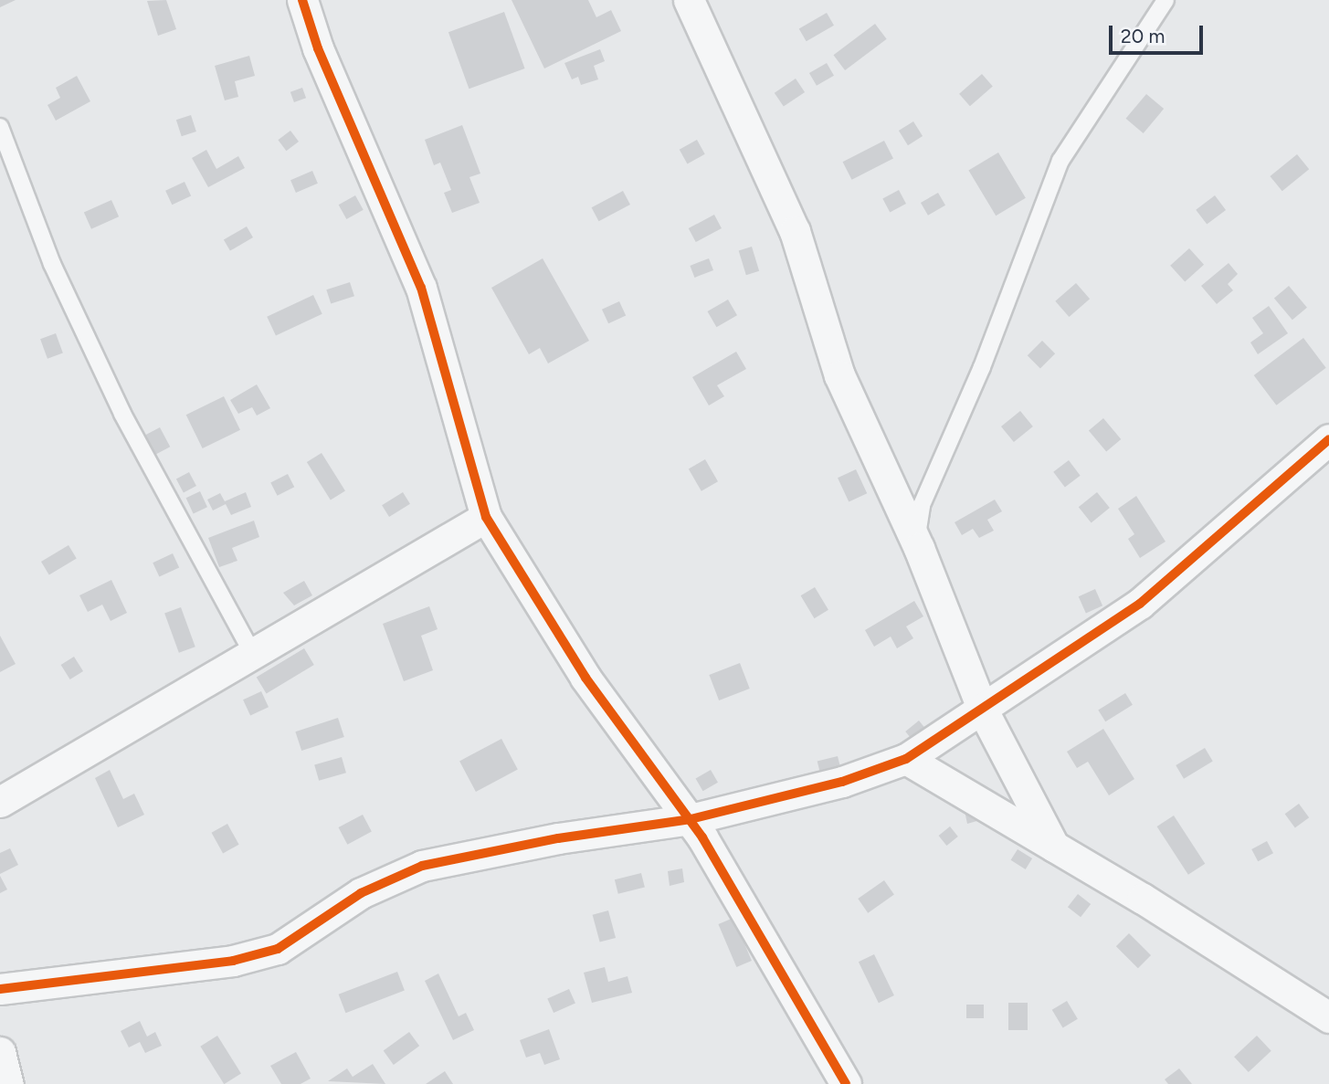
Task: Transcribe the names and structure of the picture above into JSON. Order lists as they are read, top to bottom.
{
  "scale_bar": "20 m"
}
